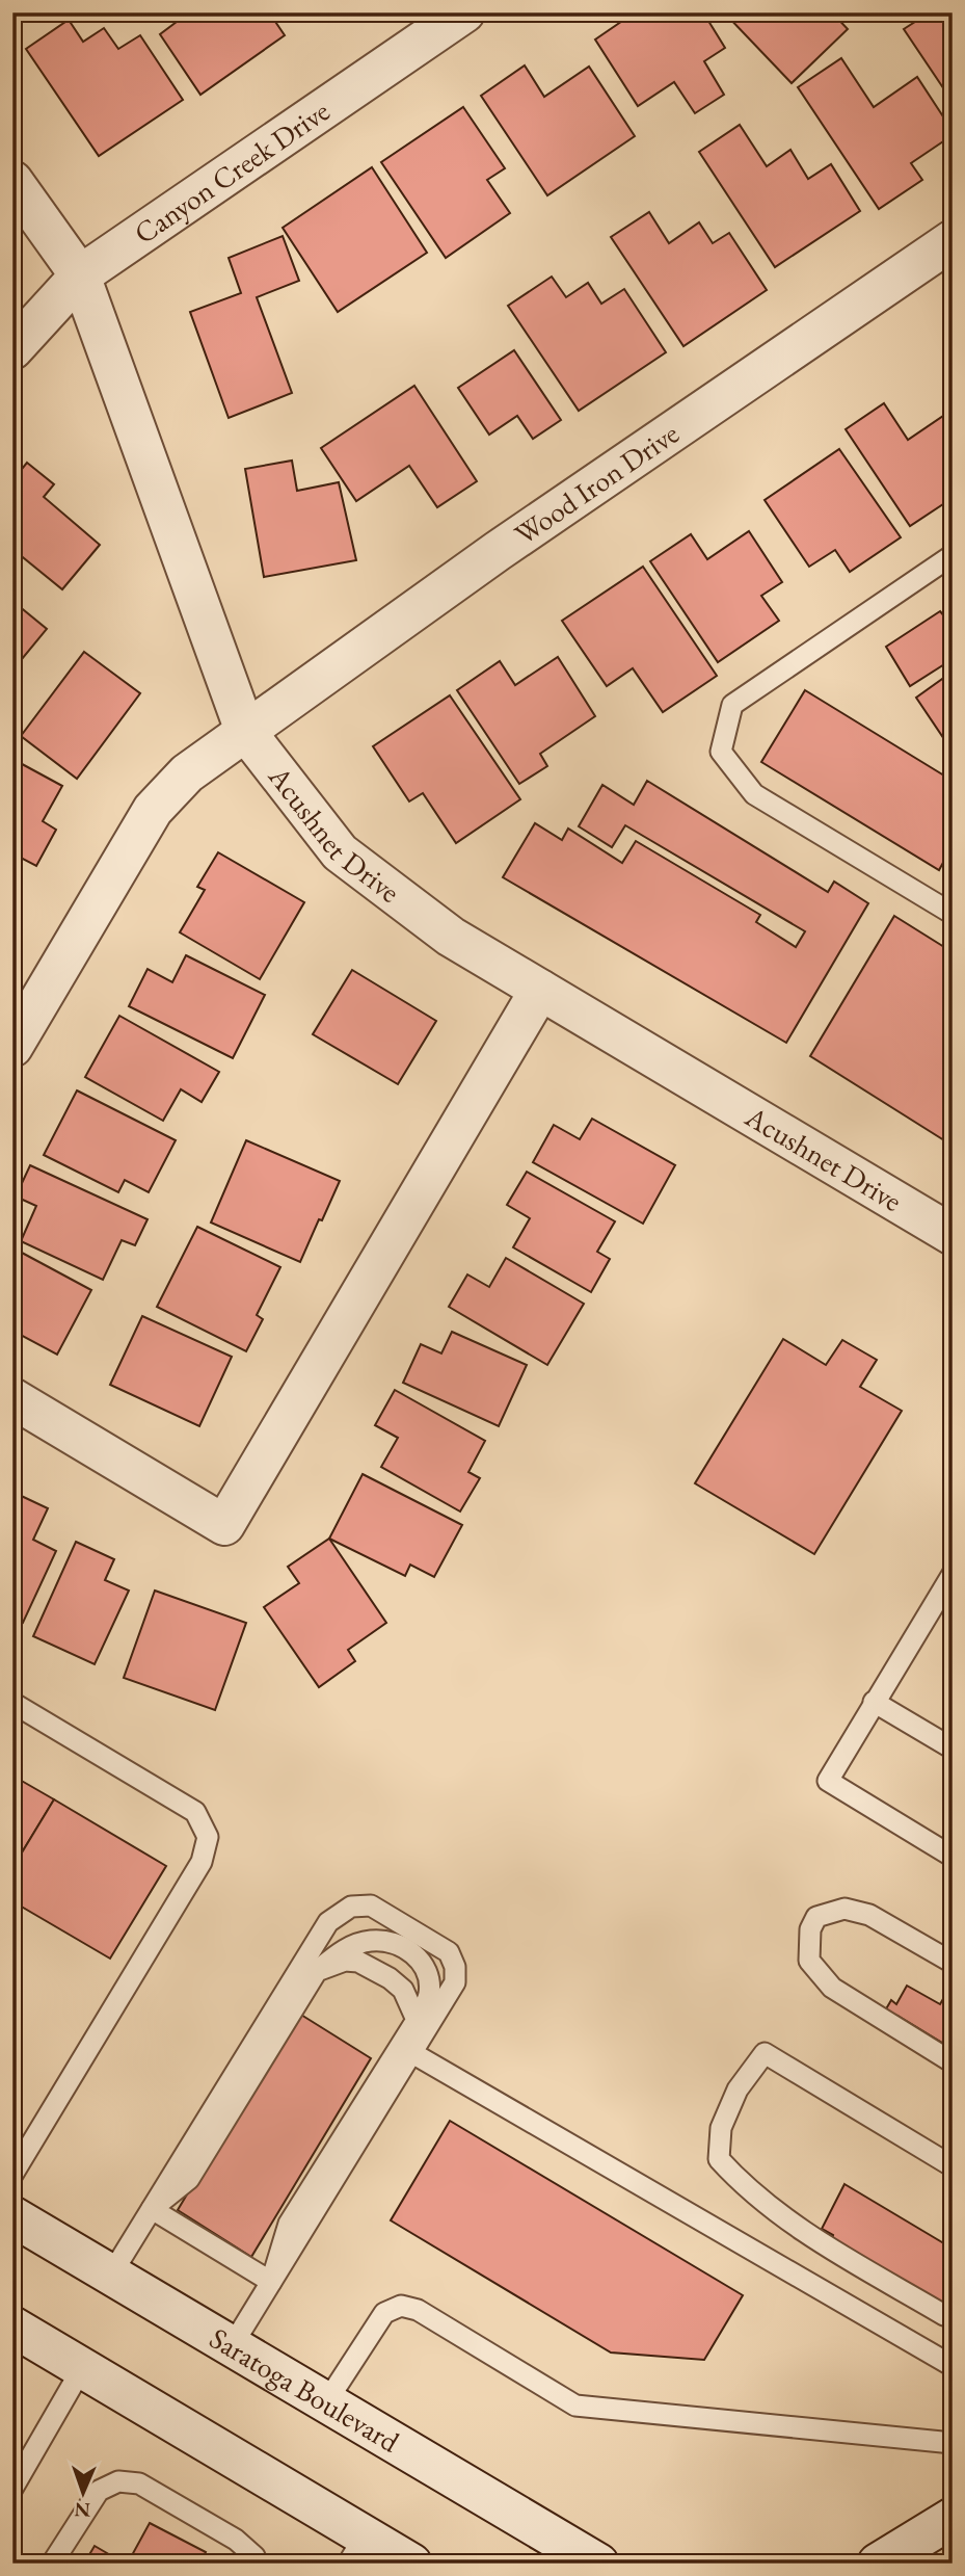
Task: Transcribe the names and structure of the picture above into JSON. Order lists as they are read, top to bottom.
{
  "streets": {
    "street": [
      "Canyon Creek Drive",
      "Wood Iron Drive",
      "Acushnet Drive",
      "Saratoga Boulevard"
    ]
  },
  "crossings": [
    ["Canyon Creek Drive", "Acushnet Drive"],
    ["Wood Iron Drive", "Acushnet Drive"]
  ],
  "north": "bottom"
}
